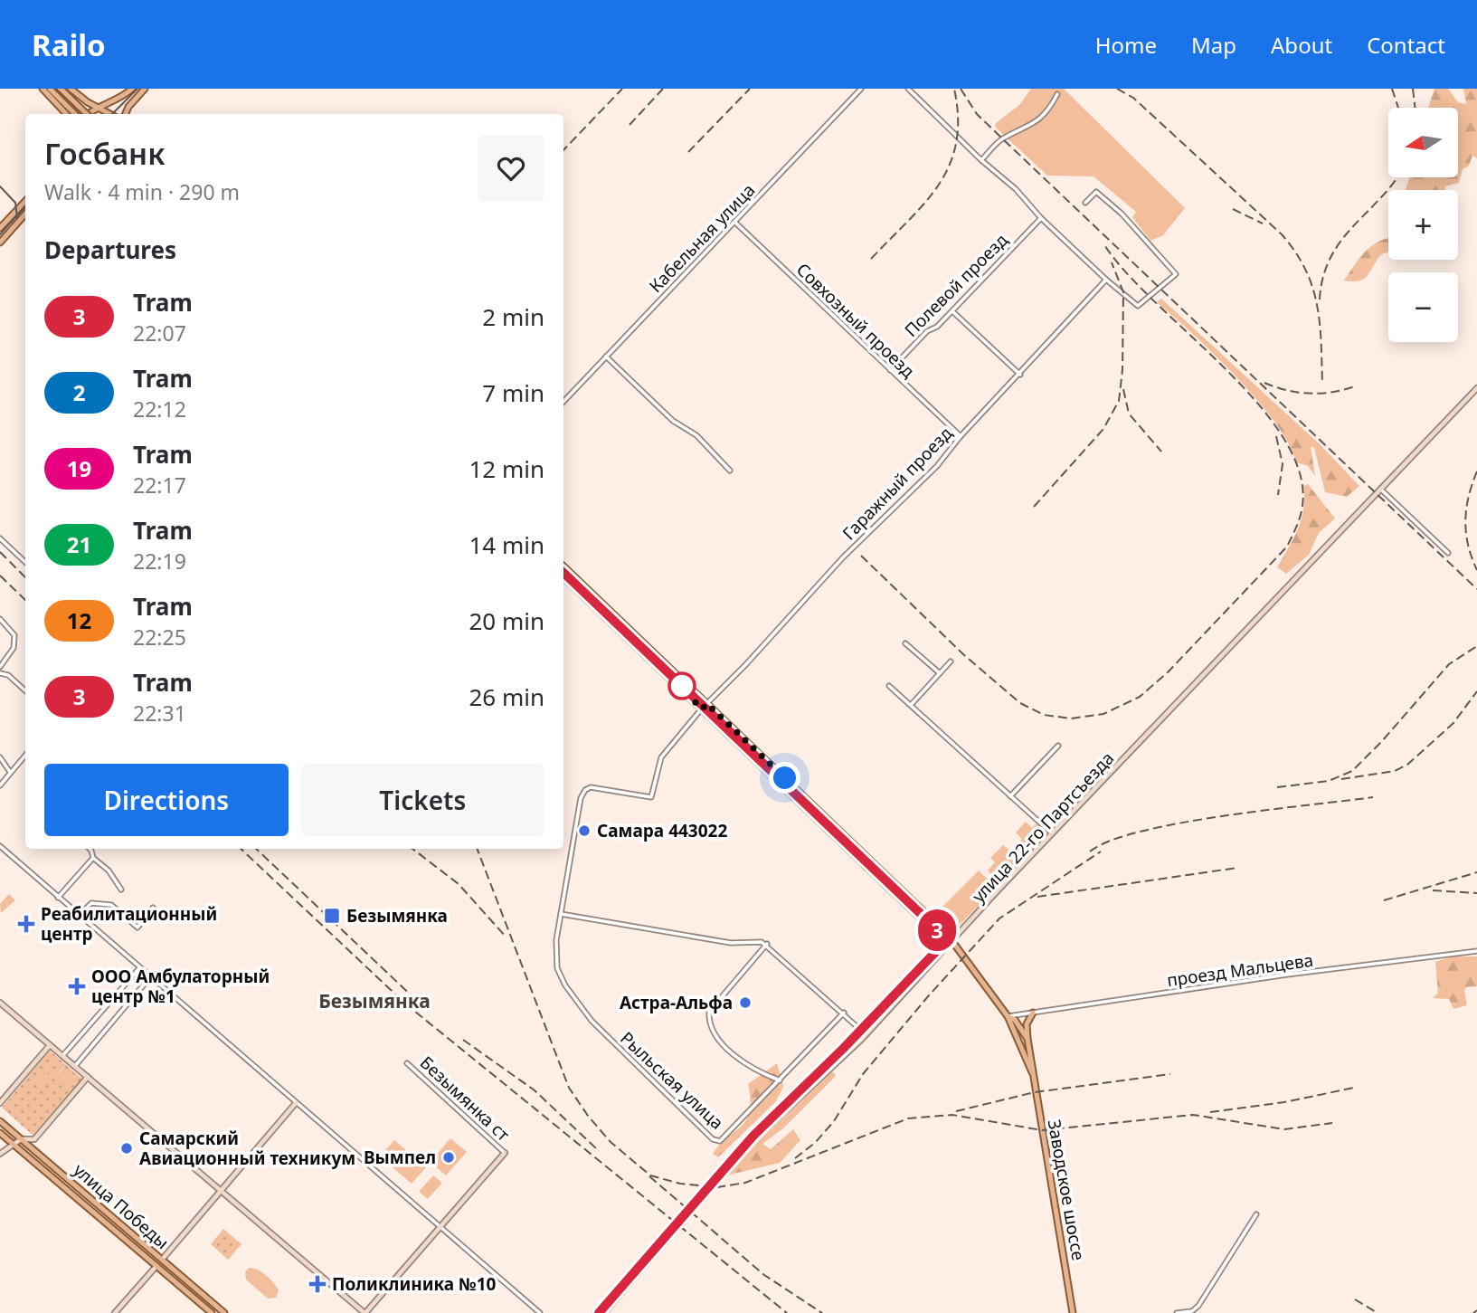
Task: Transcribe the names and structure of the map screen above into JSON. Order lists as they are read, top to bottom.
{
  "streets": {
    "main road": ["Заводское шоссе", "улица Победы"],
    "street": [
      "Кабельная улица",
      "Полевой проезд",
      "Совхозный проезд",
      "Гаражный проезд",
      "улица 22-го Партсъезда",
      "проезд Мальцева",
      "Рыльская улица",
      "Безымянка ст"
    ]
  },
  "crossings": [
    ["Кабельная улица", "Совхозный проезд"],
    ["Полевой проезд", "Совхозный проезд"],
    ["Совхозный проезд", "Гаражный проезд"],
    ["Гаражный проезд", "Заводское шоссе"],
    ["улица 22-го Партсъезда", "Заводское шоссе"],
    ["проезд Мальцева", "Заводское шоссе"]
  ],
  "districts": ["Безымянка"],
  "places": {
    "other": [
      "Самара 443022",
      "Астра-Альфа",
      "Самарский Авиационный техникум",
      "Вымпел"
    ],
    "transit": ["Безымянка"],
    "health": ["Реабилитационный центр", "ООО Амбулаторный центр №1", "Поликлиника №10"]
  },
  "lines": ["tram line 3"],
  "north": "left",
  "page": {
    "header": "Railo",
    "nav": [
      "Home",
      "Map",
      "About",
      "Contact"
    ],
    "on_map": "3",
    "map_buttons": ["+", "−"],
    "heading": [
      ["Госбанк", "Walk · 4 min · 290 m"],
      "Departures"
    ],
    "list": [
      {
        "mark": "3",
        "name": "Tram",
        "note": "22:07",
        "value": "2 min"
      },
      {
        "mark": "2",
        "name": "Tram",
        "note": "22:12",
        "value": "7 min"
      },
      {
        "mark": "19",
        "name": "Tram",
        "note": "22:17",
        "value": "12 min"
      },
      {
        "mark": "21",
        "name": "Tram",
        "note": "22:19",
        "value": "14 min"
      },
      {
        "mark": "12",
        "name": "Tram",
        "note": "22:25",
        "value": "20 min"
      },
      {
        "mark": "3",
        "name": "Tram",
        "note": "22:31",
        "value": "26 min"
      }
    ],
    "buttons": ["Directions", "Tickets"]
  }
}
